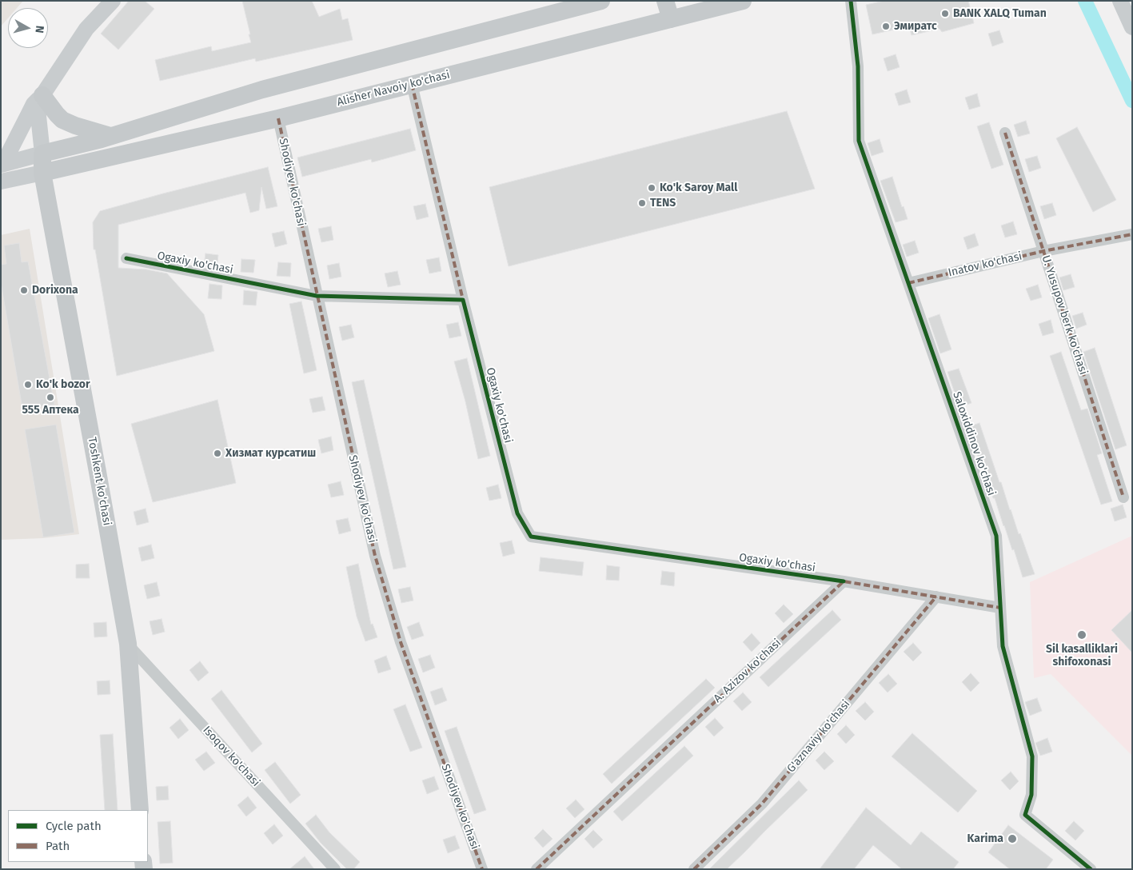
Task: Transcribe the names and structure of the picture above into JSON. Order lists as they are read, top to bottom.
{
  "streets": {
    "main road": ["Alisher Navoiy ko'chasi", "Toshkent ko'chasi"],
    "street": [
      "Shodiyev ko'chasi",
      "Ogaxiy ko'chasi",
      "Inatov ko'chasi",
      "U. Yusupov berk ko'chasi",
      "Saloxiddinov ko'chasi",
      "A. Azizov ko'chasi",
      "G'aznaviy ko'chasi",
      "Isoqov ko'chasi"
    ]
  },
  "crossings": [
    ["Alisher Navoiy ko'chasi", "Shodiyev ko'chasi"],
    ["Alisher Navoiy ko'chasi", "Toshkent ko'chasi"],
    ["Shodiyev ko'chasi", "Ogaxiy ko'chasi"],
    ["Ogaxiy ko'chasi", "A. Azizov ko'chasi"],
    ["Inatov ko'chasi", "U. Yusupov berk ko'chasi"],
    ["Inatov ko'chasi", "Saloxiddinov ko'chasi"],
    ["Toshkent ko'chasi", "Isoqov ko'chasi"]
  ],
  "places": [
    "BANK XALQ Tuman",
    "Эмиратс",
    "Ko'k Saroy Mall",
    "TENS",
    "Dorixona",
    "Ko'k bozor",
    "555 Аптека",
    "Хизмат курсатиш",
    "Sil kasalliklari shifoxonasi",
    "Karima"
  ],
  "legend": ["Cycle path", "Path"],
  "north": "right"
}
